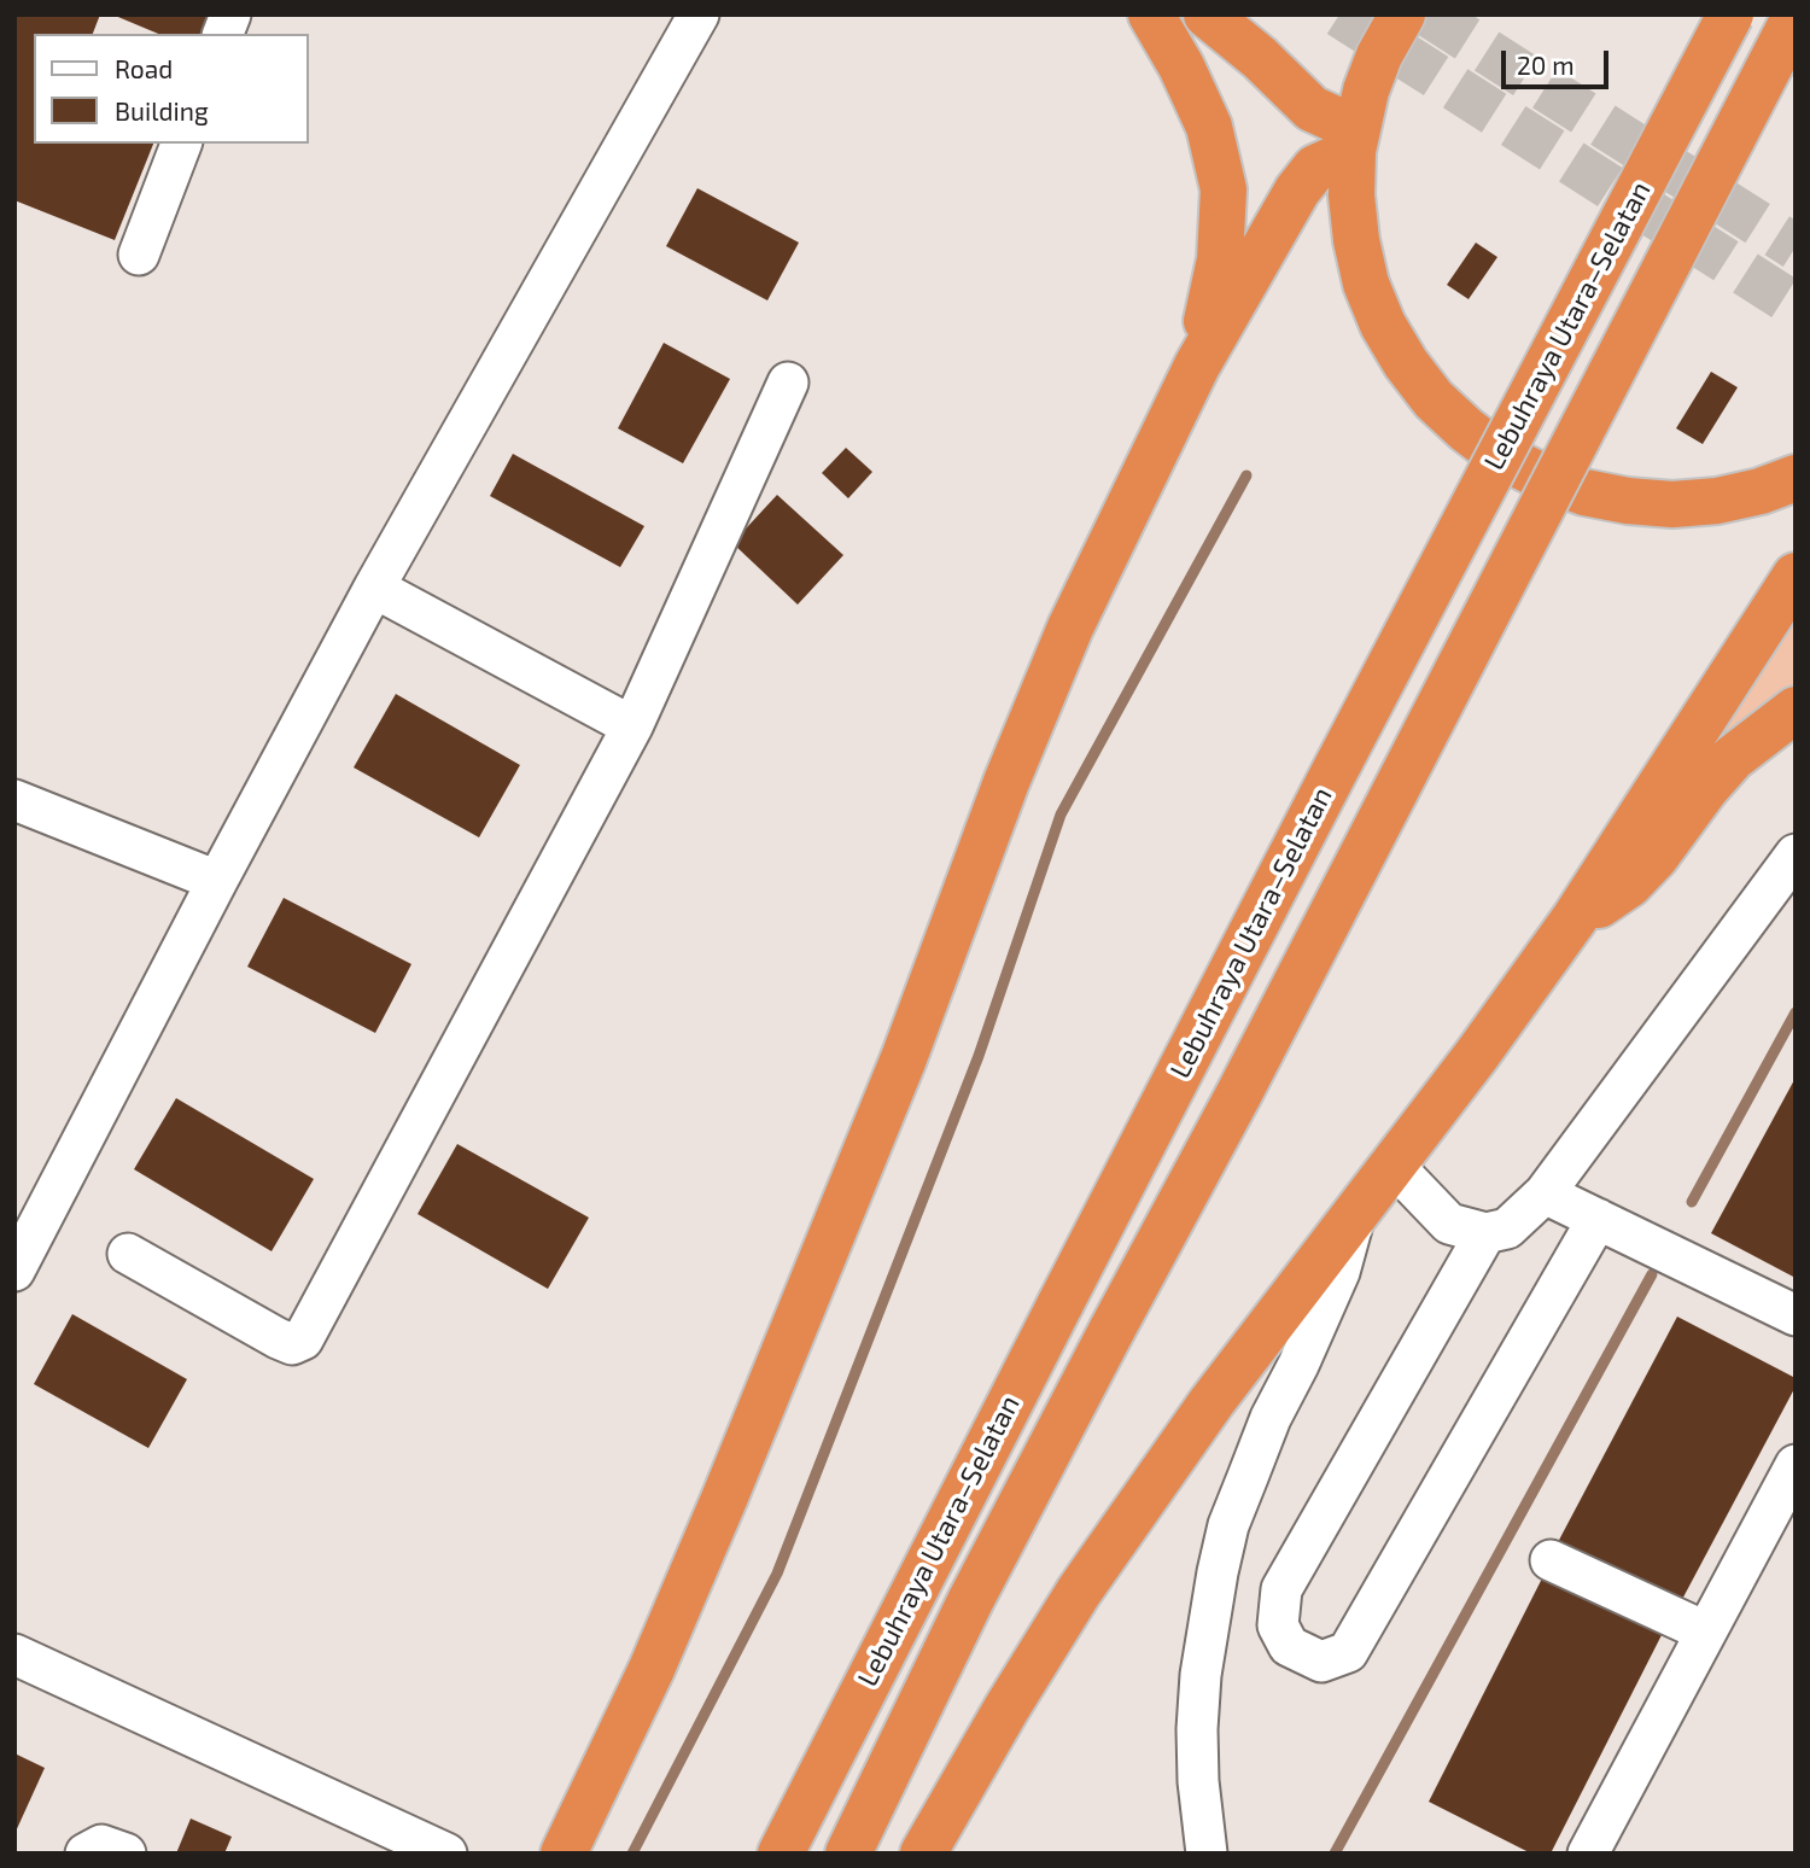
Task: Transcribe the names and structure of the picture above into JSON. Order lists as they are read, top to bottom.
{
  "streets": {
    "highway": ["Lebuhraya Utara–Selatan"]
  },
  "legend": ["Road", "Building"],
  "scale_bar": "20 m"
}
